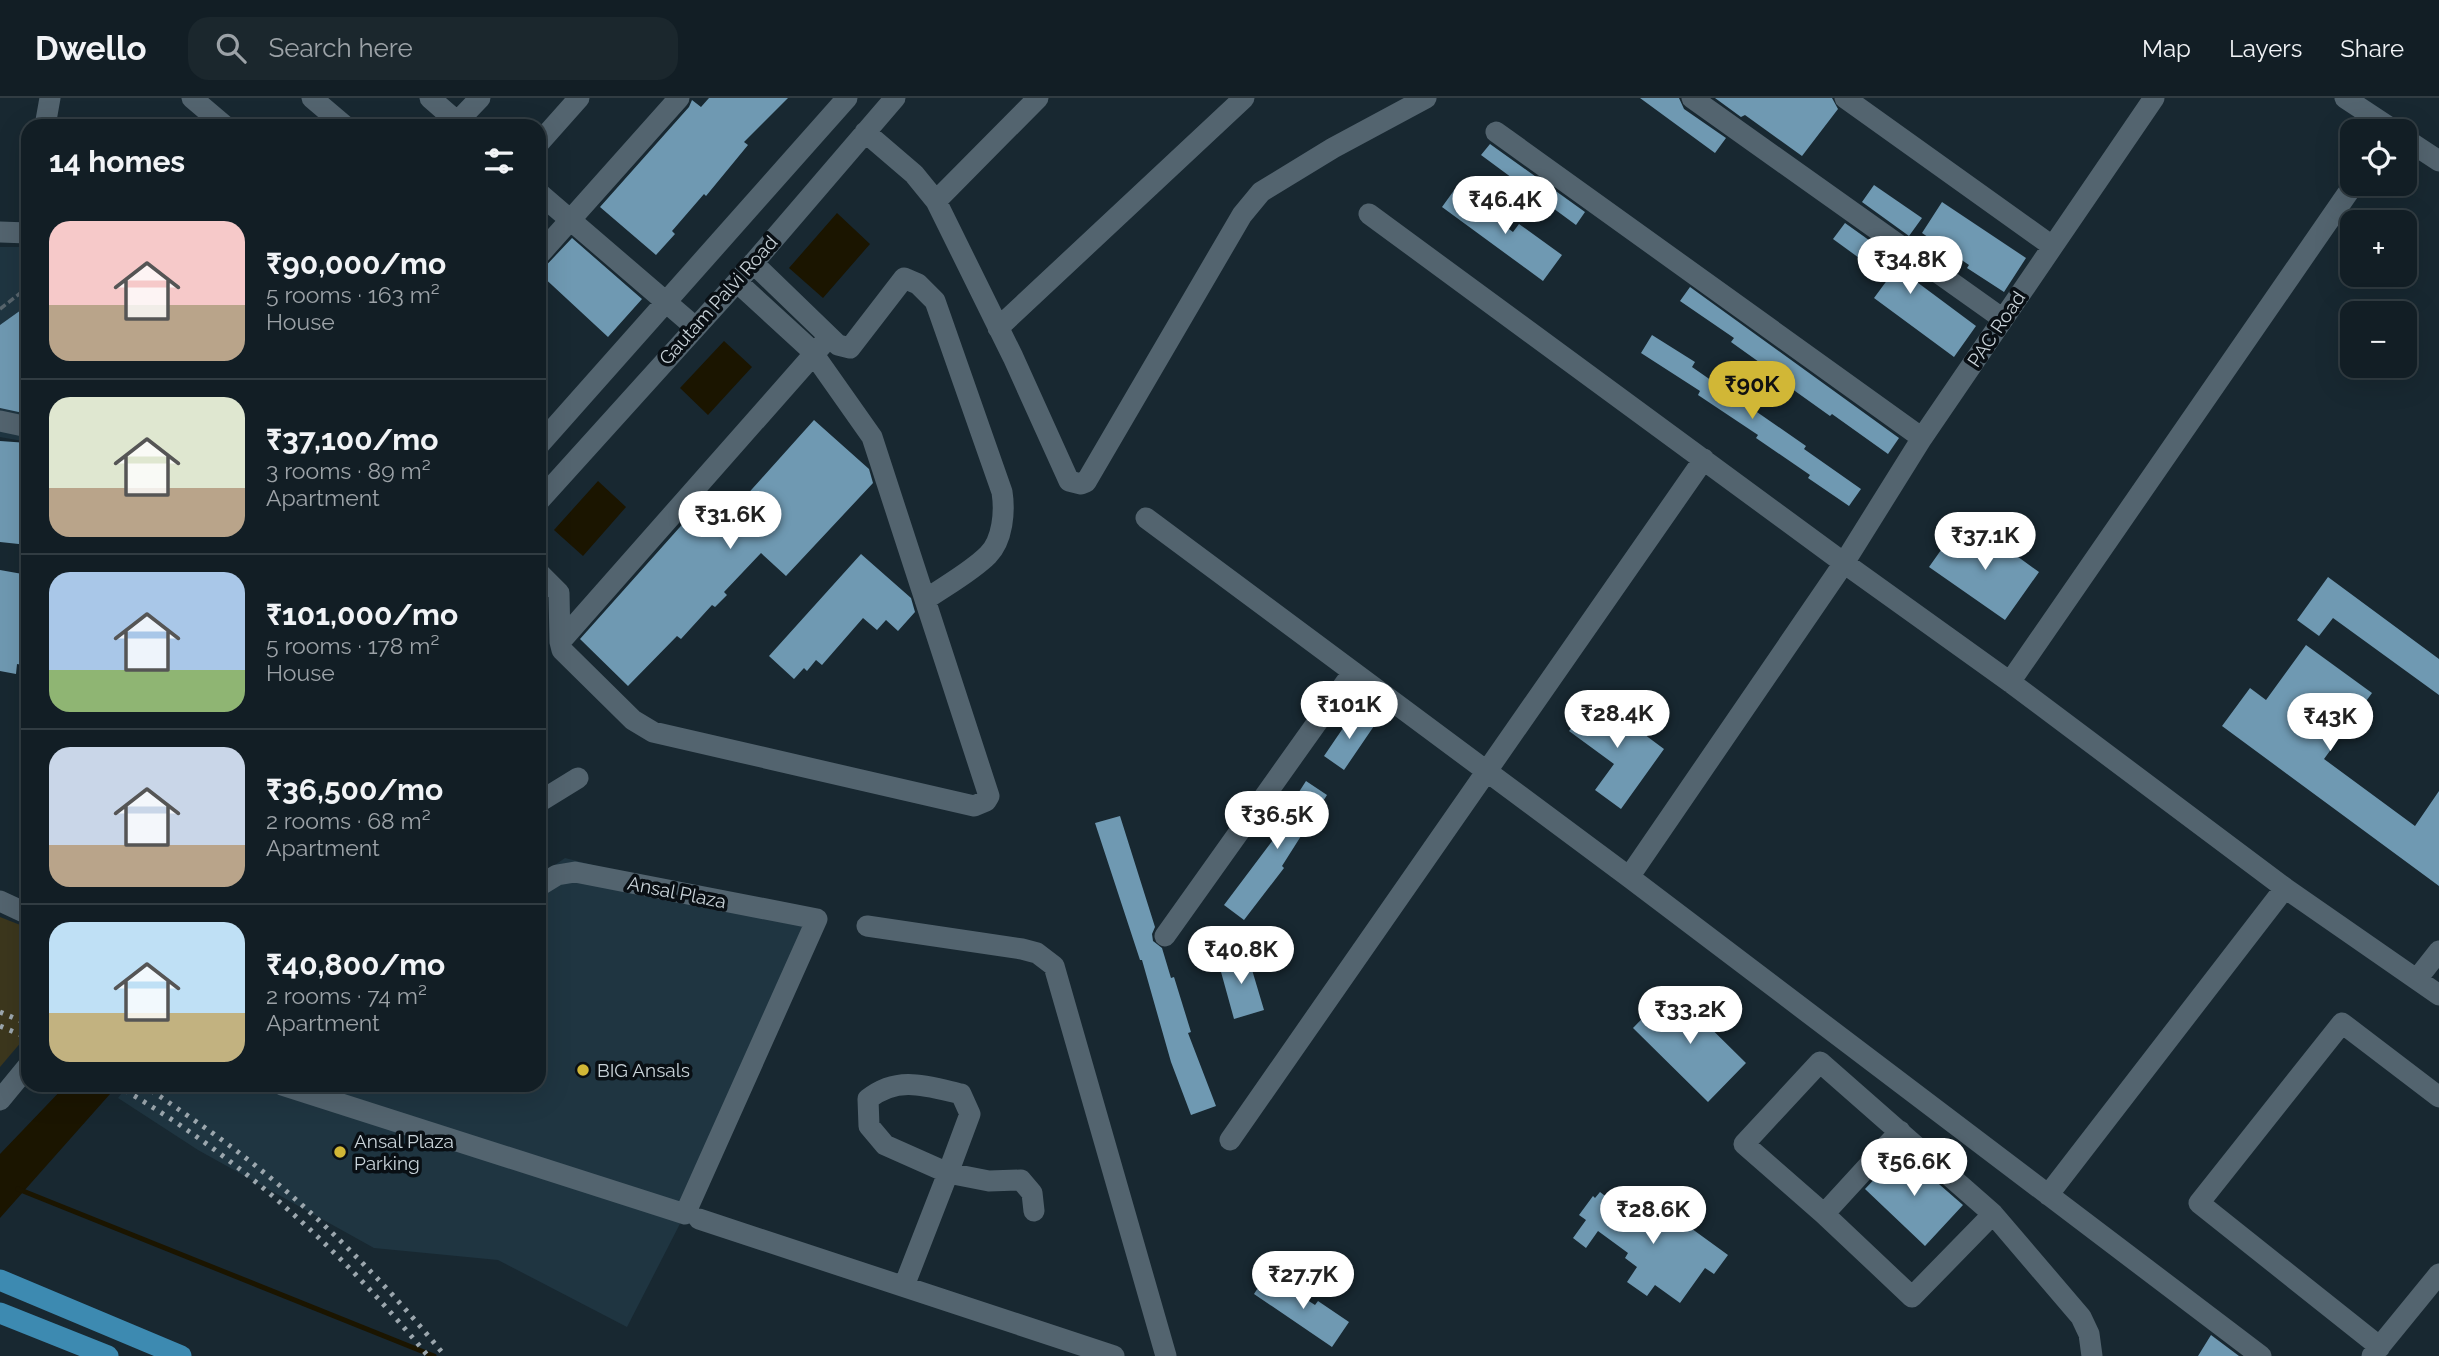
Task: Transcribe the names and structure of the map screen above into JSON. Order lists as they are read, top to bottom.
{
  "streets": {
    "street": ["Gautam Palvi Road", "PAC Road", "Ansal Plaza"]
  },
  "places": ["BIG Ansals", "Ansal Plaza Parking"],
  "page": {
    "header": "Dwello",
    "search": "Search here",
    "nav": ["Map", "Layers", "Share"],
    "map_buttons": ["+", "−"],
    "heading": "14 homes",
    "price": [
      "₹46.4K",
      "₹34.8K",
      "₹90K",
      "₹31.6K",
      "₹37.1K",
      "₹101K",
      "₹28.4K",
      "₹43K",
      "₹36.5K",
      "₹40.8K",
      "₹33.2K",
      "₹56.6K",
      "₹28.6K",
      "₹27.7K"
    ],
    "list": [
      {
        "name": "₹90,000/mo",
        "note": "5 rooms · 163 m² · House"
      },
      {
        "name": "₹37,100/mo",
        "note": "3 rooms · 89 m² · Apartment"
      },
      {
        "name": "₹101,000/mo",
        "note": "5 rooms · 178 m² · House"
      },
      {
        "name": "₹36,500/mo",
        "note": "2 rooms · 68 m² · Apartment"
      },
      {
        "name": "₹40,800/mo",
        "note": "2 rooms · 74 m² · Apartment"
      }
    ]
  }
}
